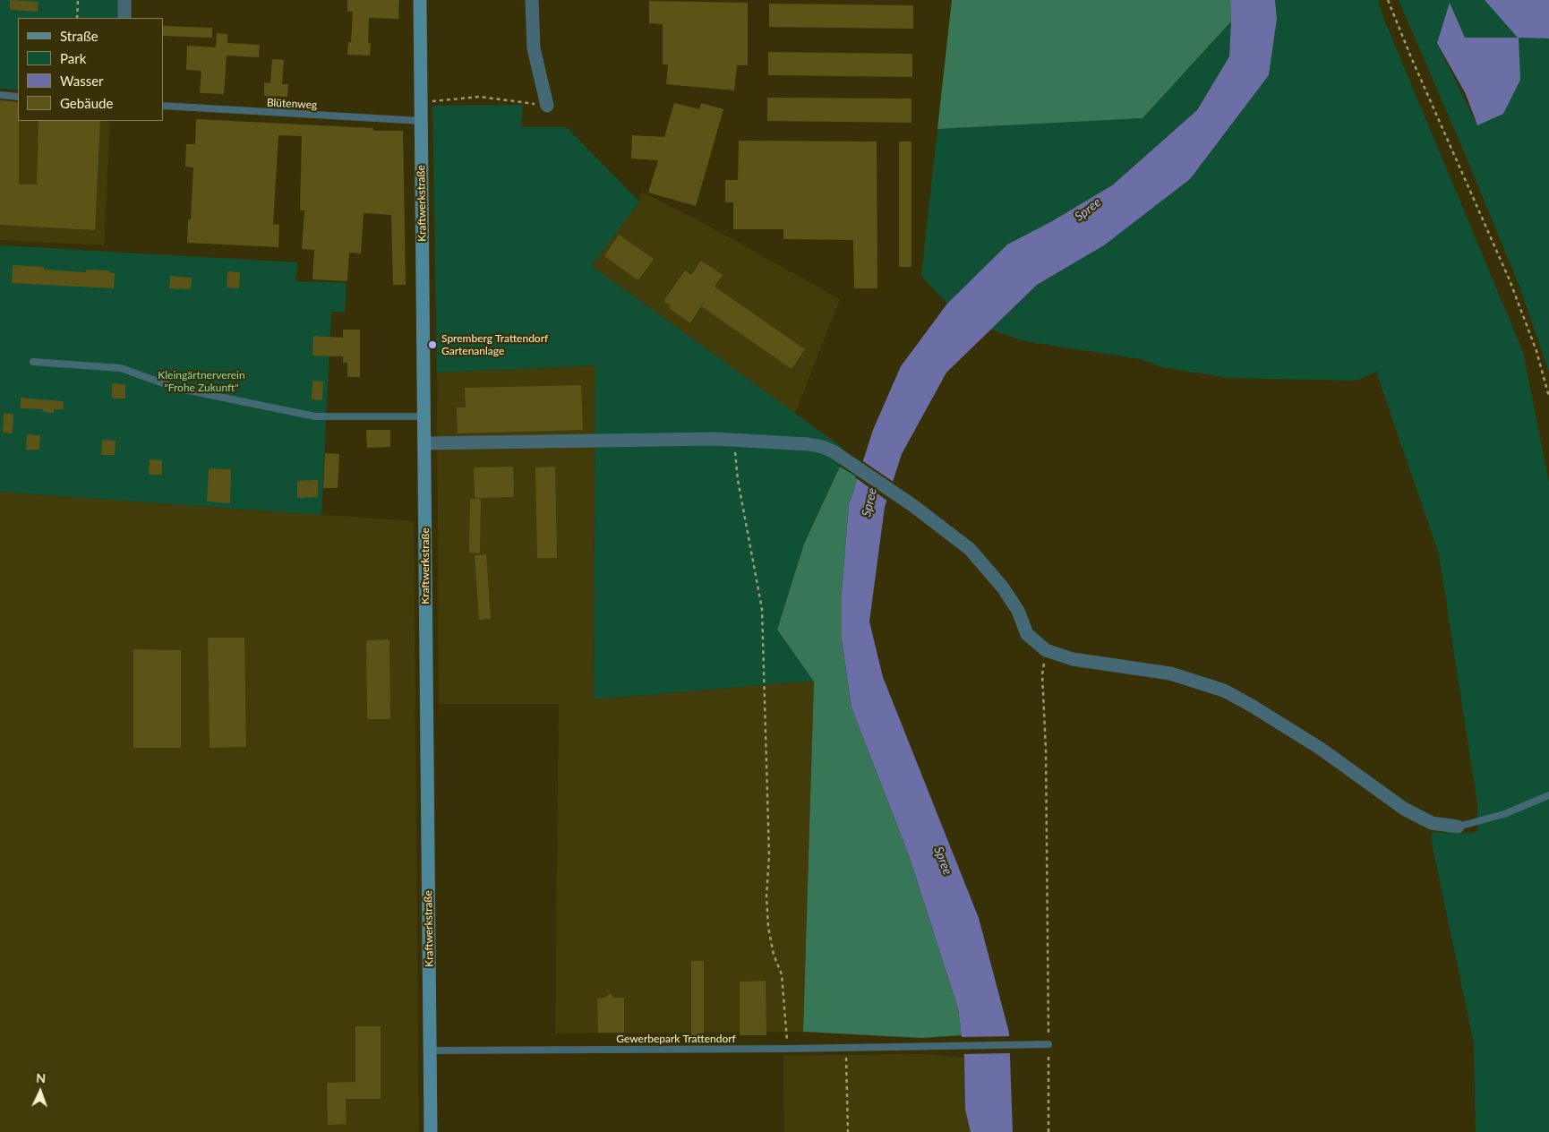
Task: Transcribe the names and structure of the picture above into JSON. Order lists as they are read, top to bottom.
{
  "streets": {
    "main road": ["Kraftwerkstraße"],
    "lane": ["Blütenweg", "Gewerbepark Trattendorf"]
  },
  "crossings": [
    ["Blütenweg", "Kraftwerkstraße"],
    ["Kraftwerkstraße", "Gewerbepark Trattendorf"]
  ],
  "water": ["Spree"],
  "parks": ["Kleingärtnerverein \"Frohe Zukunft\""],
  "places": ["Spremberg Trattendorf Gartenanlage"],
  "legend": [
    "Straße",
    "Park",
    "Wasser",
    "Gebäude"
  ],
  "north": "top"
}
